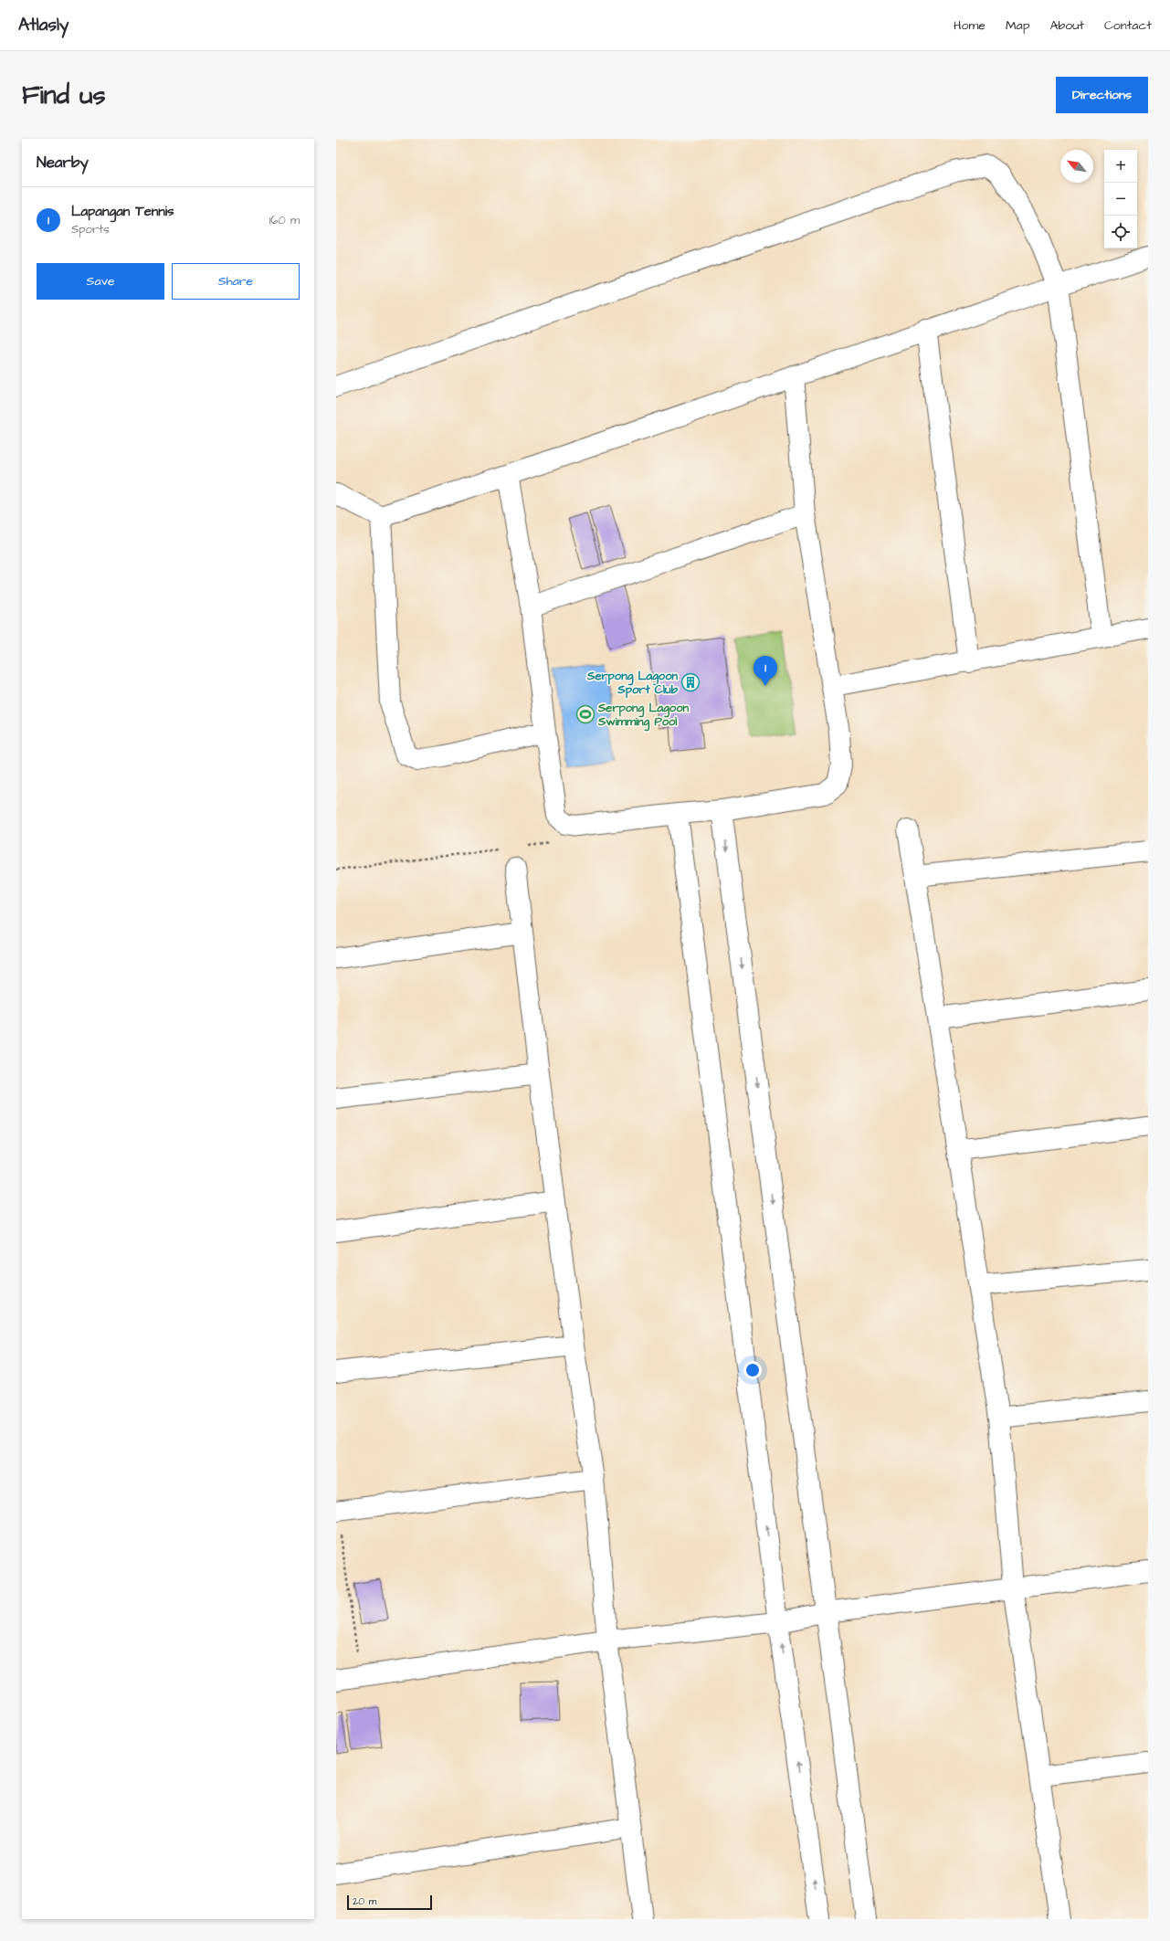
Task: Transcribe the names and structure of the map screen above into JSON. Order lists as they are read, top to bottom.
{
  "places": {
    "building": ["Serpong Lagoon Sport Club"],
    "sports": ["Serpong Lagoon Swimming Pool"]
  },
  "scale_bar": "20 m",
  "north": "top left",
  "page": {
    "header": "Atlasly",
    "nav": [
      "Home",
      "Map",
      "About",
      "Contact"
    ],
    "buttons": [
      "Directions",
      ["Save", "Share"]
    ],
    "title": "Find us",
    "heading": "Nearby",
    "map_buttons": ["+", "−"],
    "list": [
      {
        "mark": "1",
        "name": "Lapangan Tennis",
        "note": "Sports",
        "value": "160 m"
      }
    ],
    "pins": "1",
    "scale": "20 m"
  }
}
